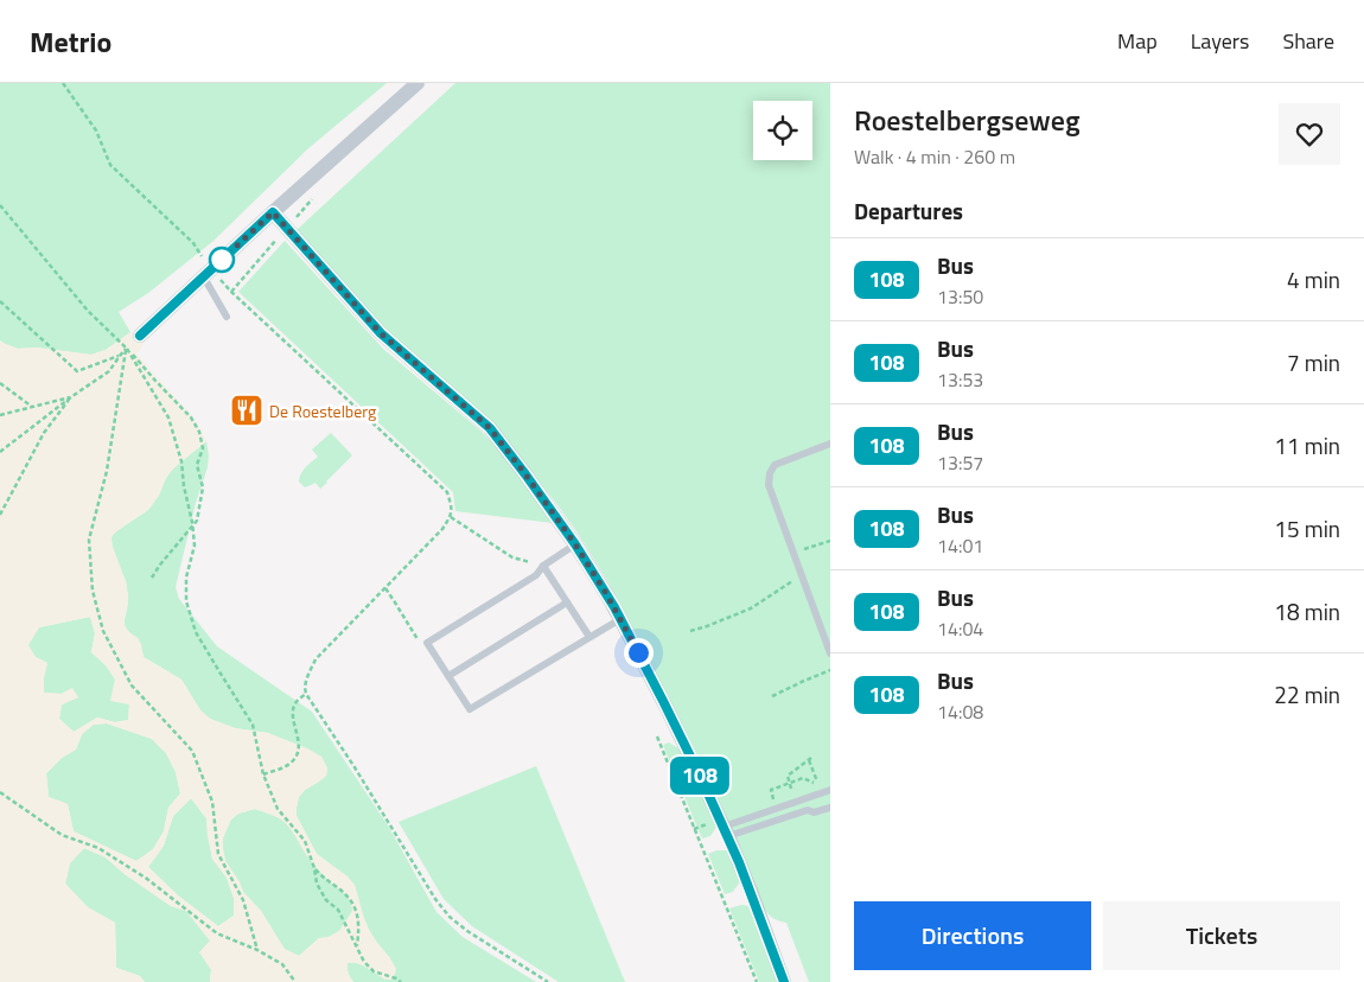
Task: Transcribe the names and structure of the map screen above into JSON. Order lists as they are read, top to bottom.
{
  "places": {
    "restaurant": ["De Roestelberg"]
  },
  "lines": ["bus line 108"],
  "page": {
    "header": "Metrio",
    "nav": ["Map", "Layers", "Share"],
    "on_map": "108",
    "heading": [
      ["Roestelbergseweg", "Walk · 4 min · 260 m"],
      "Departures"
    ],
    "list": [
      {
        "mark": "108",
        "name": "Bus",
        "note": "13:50",
        "value": "4 min"
      },
      {
        "mark": "108",
        "name": "Bus",
        "note": "13:53",
        "value": "7 min"
      },
      {
        "mark": "108",
        "name": "Bus",
        "note": "13:57",
        "value": "11 min"
      },
      {
        "mark": "108",
        "name": "Bus",
        "note": "14:01",
        "value": "15 min"
      },
      {
        "mark": "108",
        "name": "Bus",
        "note": "14:04",
        "value": "18 min"
      },
      {
        "mark": "108",
        "name": "Bus",
        "note": "14:08",
        "value": "22 min"
      }
    ],
    "buttons": ["Directions", "Tickets"]
  }
}
